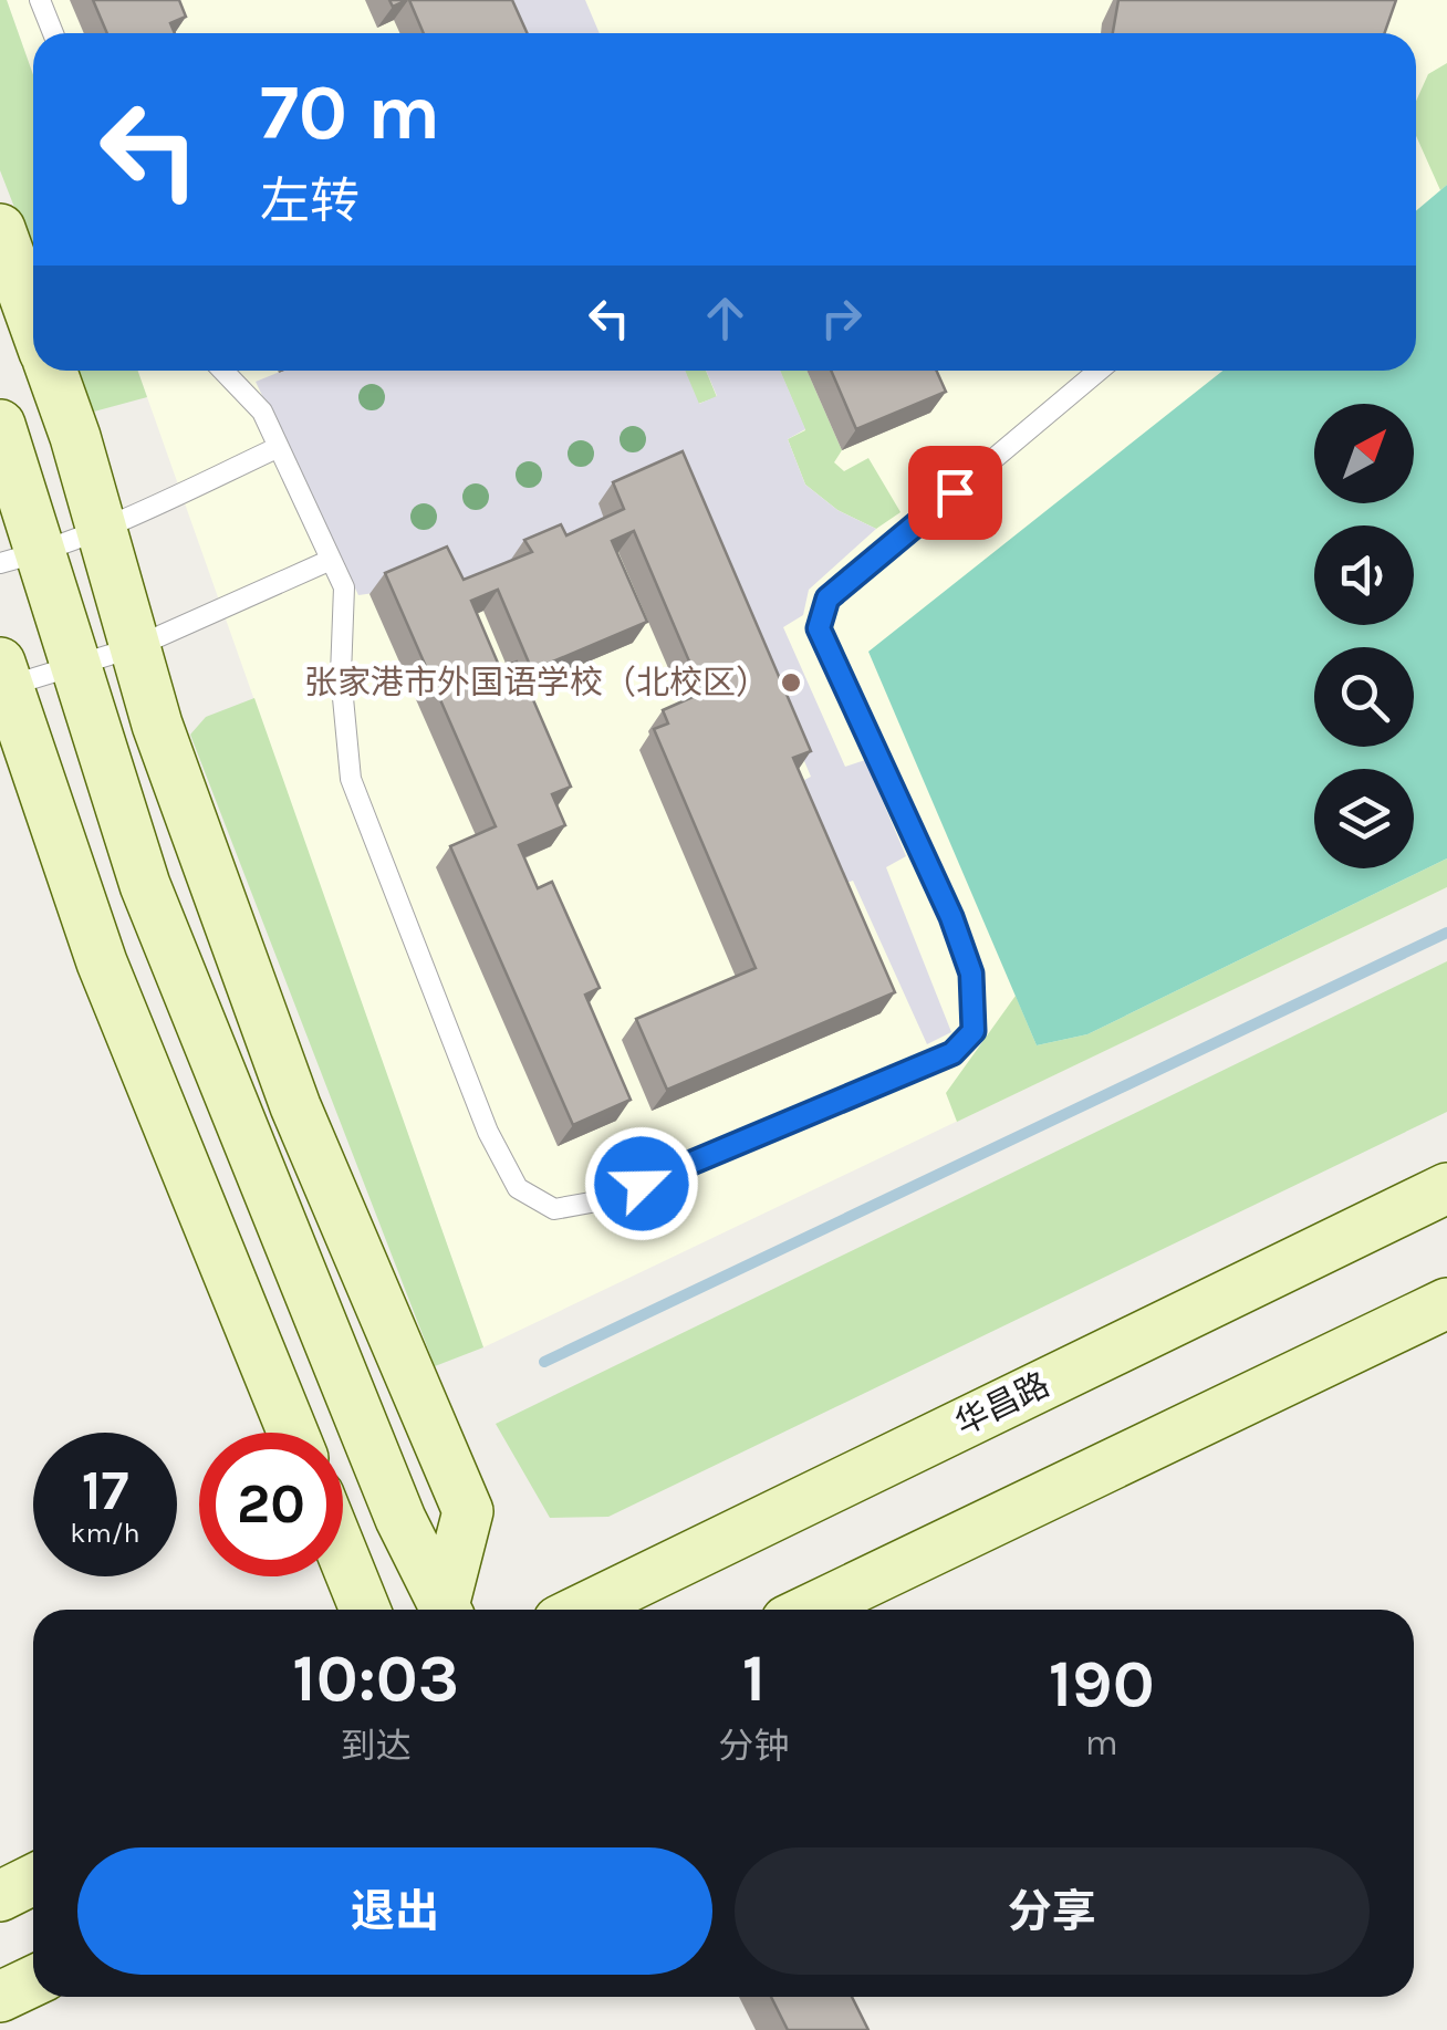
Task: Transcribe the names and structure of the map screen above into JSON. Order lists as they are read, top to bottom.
{
  "streets": {
    "street": ["华昌路"]
  },
  "places": ["张家港市外国语学校（北校区）"],
  "north": "top right",
  "page": {
    "turn": ["70 m", "左转"],
    "speed": "17 km/h",
    "limit": "20",
    "eta": [
      "10:03",
      "到达",
      "1",
      "分钟",
      "190",
      "m"
    ],
    "buttons": ["退出", "分享"]
  }
}
